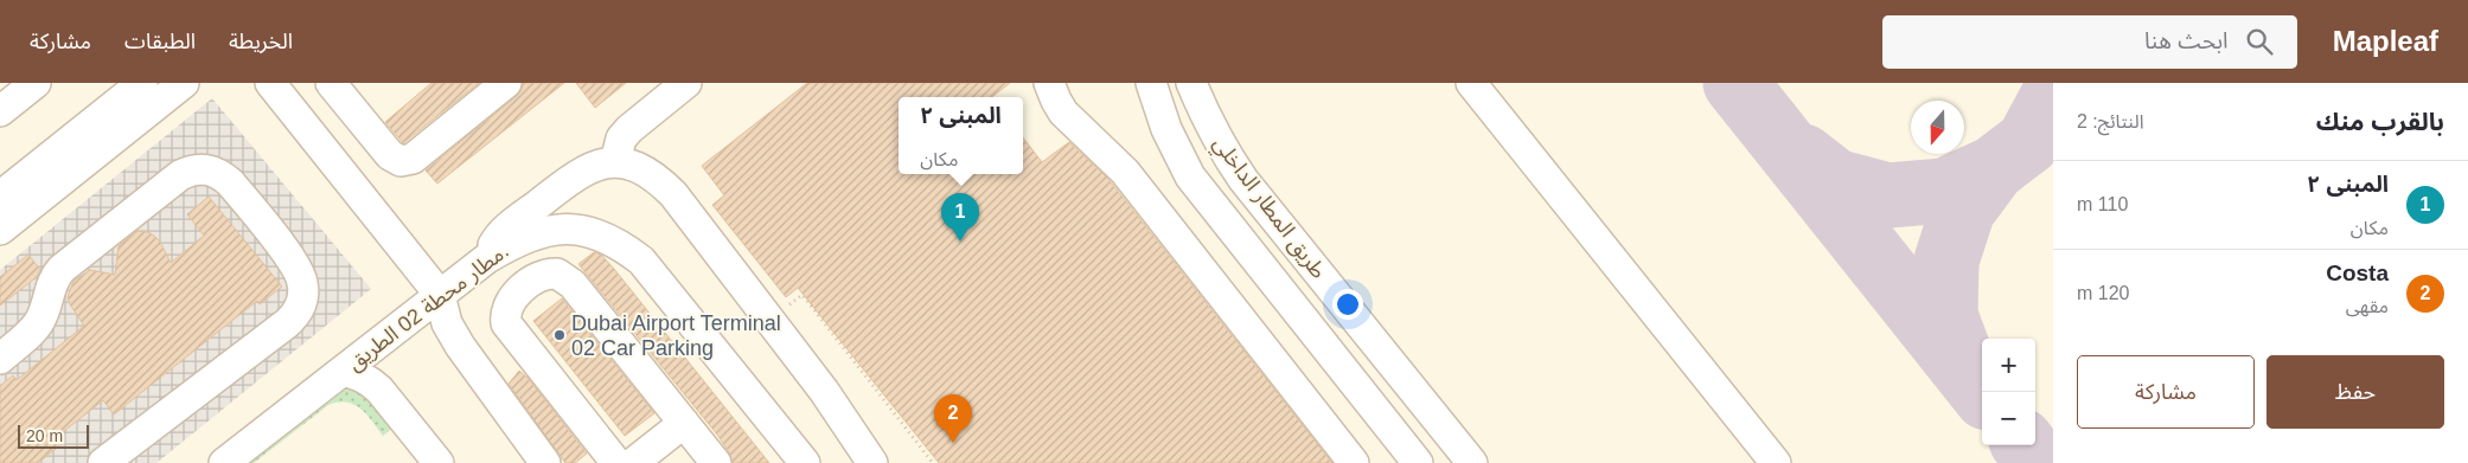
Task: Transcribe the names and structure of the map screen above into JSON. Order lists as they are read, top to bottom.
{
  "streets": {
    "street": ["طريق المطار الداخلي", "مطار محطة 02 الطريق."]
  },
  "places": ["Dubai Airport Terminal 02 Car Parking"],
  "scale_bar": "20 m",
  "north": "bottom",
  "page": {
    "header": "Mapleaf",
    "search": "ابحث هنا",
    "nav": ["الخريطة", "الطبقات", "مشاركة"],
    "heading": ["بالقرب منك", "النتائج: 2"],
    "popup": ["المبنى ٢", "مكان"],
    "list": [
      {
        "mark": "1",
        "name": "المبنى ٢",
        "note": "مكان",
        "value": "110 m"
      },
      {
        "mark": "2",
        "name": "Costa",
        "note": "مقهى",
        "value": "120 m"
      }
    ],
    "pins": ["1", "2"],
    "buttons": ["حفظ", "مشاركة"],
    "map_buttons": ["+", "−"],
    "scale": "20 m"
  }
}
